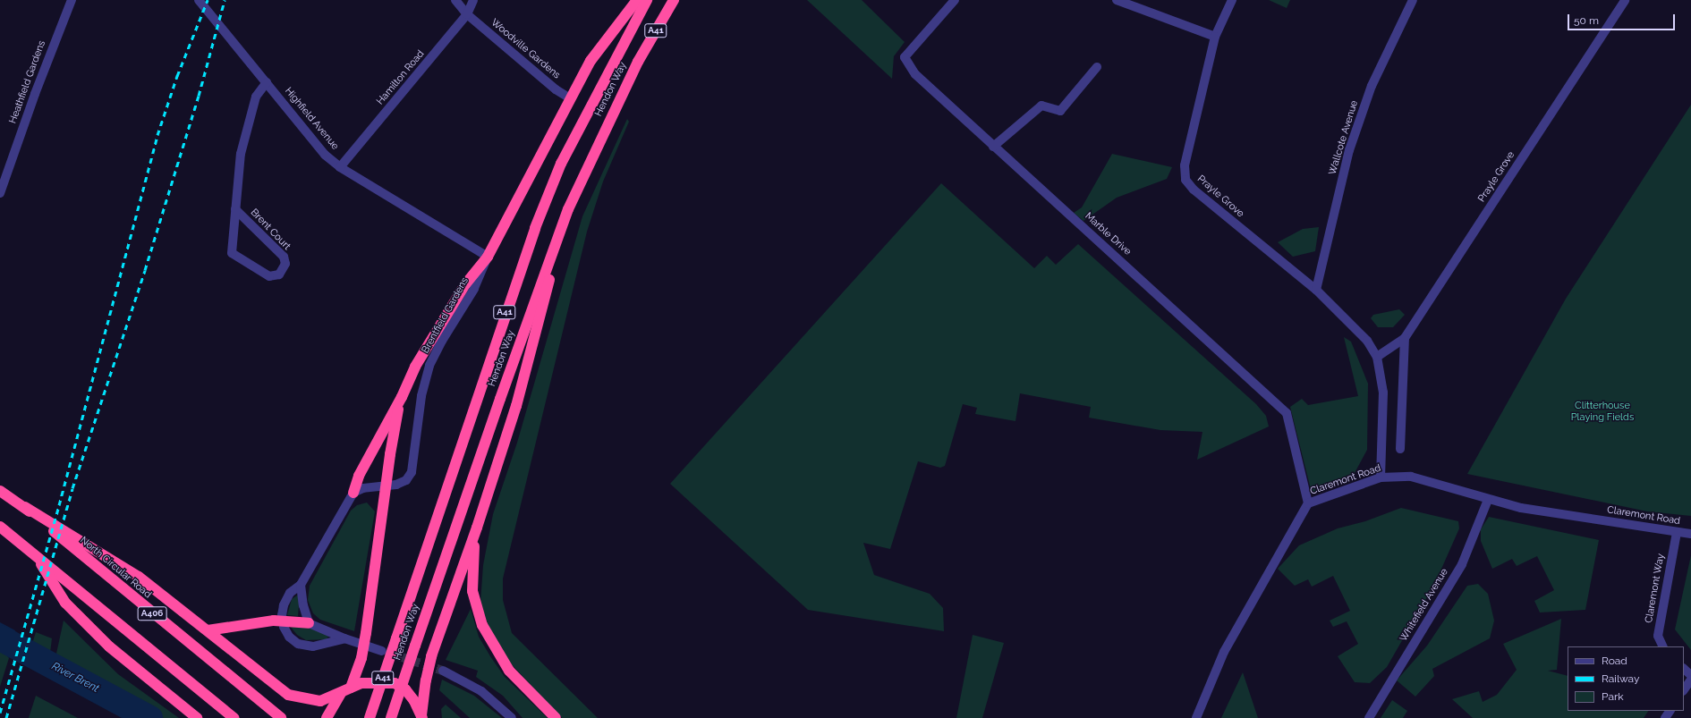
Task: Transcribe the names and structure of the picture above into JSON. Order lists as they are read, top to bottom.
{
  "streets": {
    "highway": [
      "A41",
      "Hendon Way",
      "North Circular Road",
      "A406"
    ],
    "street": [
      "Woodville Gardens",
      "Hamilton Road",
      "Heathfield Gardens",
      "Highfield Avenue",
      "Wallcote Avenue",
      "Prayle Grove",
      "Brent Court",
      "Marble Drive",
      "Brentfield Gardens",
      "Claremont Road",
      "Claremont Way",
      "Whitefield Avenue"
    ]
  },
  "crossings": [
    ["A41", "Woodville Gardens"],
    ["A41", "Hendon Way"],
    ["A41", "Highfield Avenue"],
    ["A41", "Brentfield Gardens"],
    ["Woodville Gardens", "Hamilton Road"],
    ["Hamilton Road", "Highfield Avenue"],
    ["Highfield Avenue", "Brent Court"],
    ["Highfield Avenue", "Brentfield Gardens"],
    ["Wallcote Avenue", "Prayle Grove"],
    ["Prayle Grove", "Claremont Road"],
    ["Marble Drive", "Claremont Road"],
    ["Claremont Road", "Claremont Way"],
    ["Claremont Road", "Whitefield Avenue"],
    ["North Circular Road", "A406"]
  ],
  "water": ["River Brent"],
  "parks": ["Clitterhouse Playing Fields"],
  "legend": ["Road", "Railway", "Park"],
  "scale_bar": "50 m"
}
